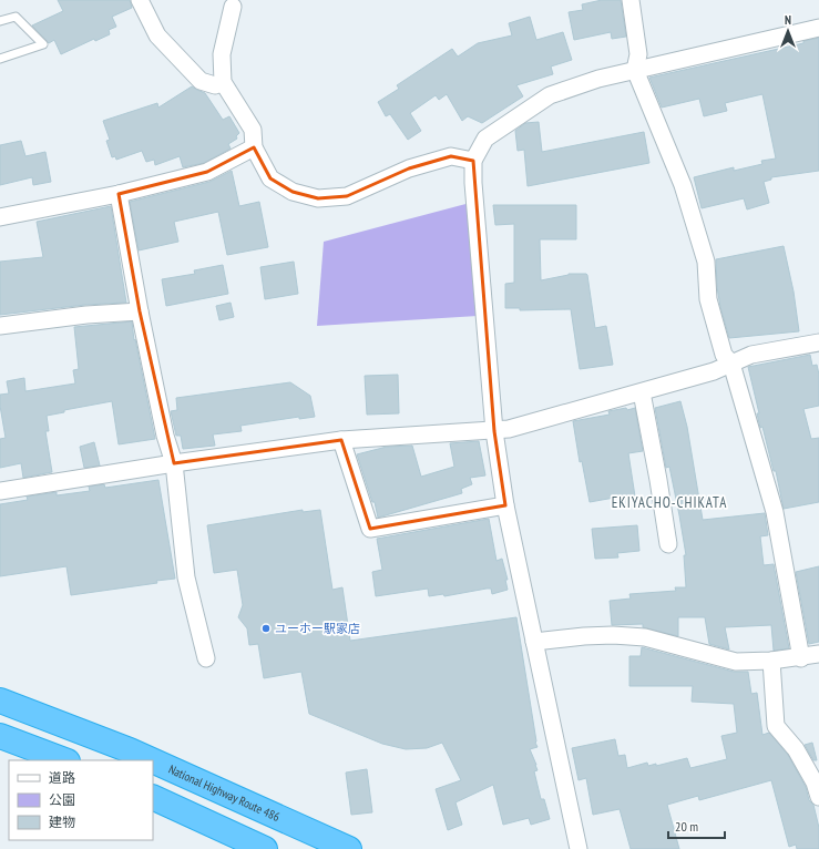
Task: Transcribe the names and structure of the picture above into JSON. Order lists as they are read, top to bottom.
{
  "streets": {
    "highway": ["National Highway Route 486"]
  },
  "districts": ["EKIYACHO-CHIKATA"],
  "places": ["ユーホー駅家店"],
  "legend": ["道路", "公園", "建物"],
  "scale_bar": "20 m",
  "north": "top"
}
